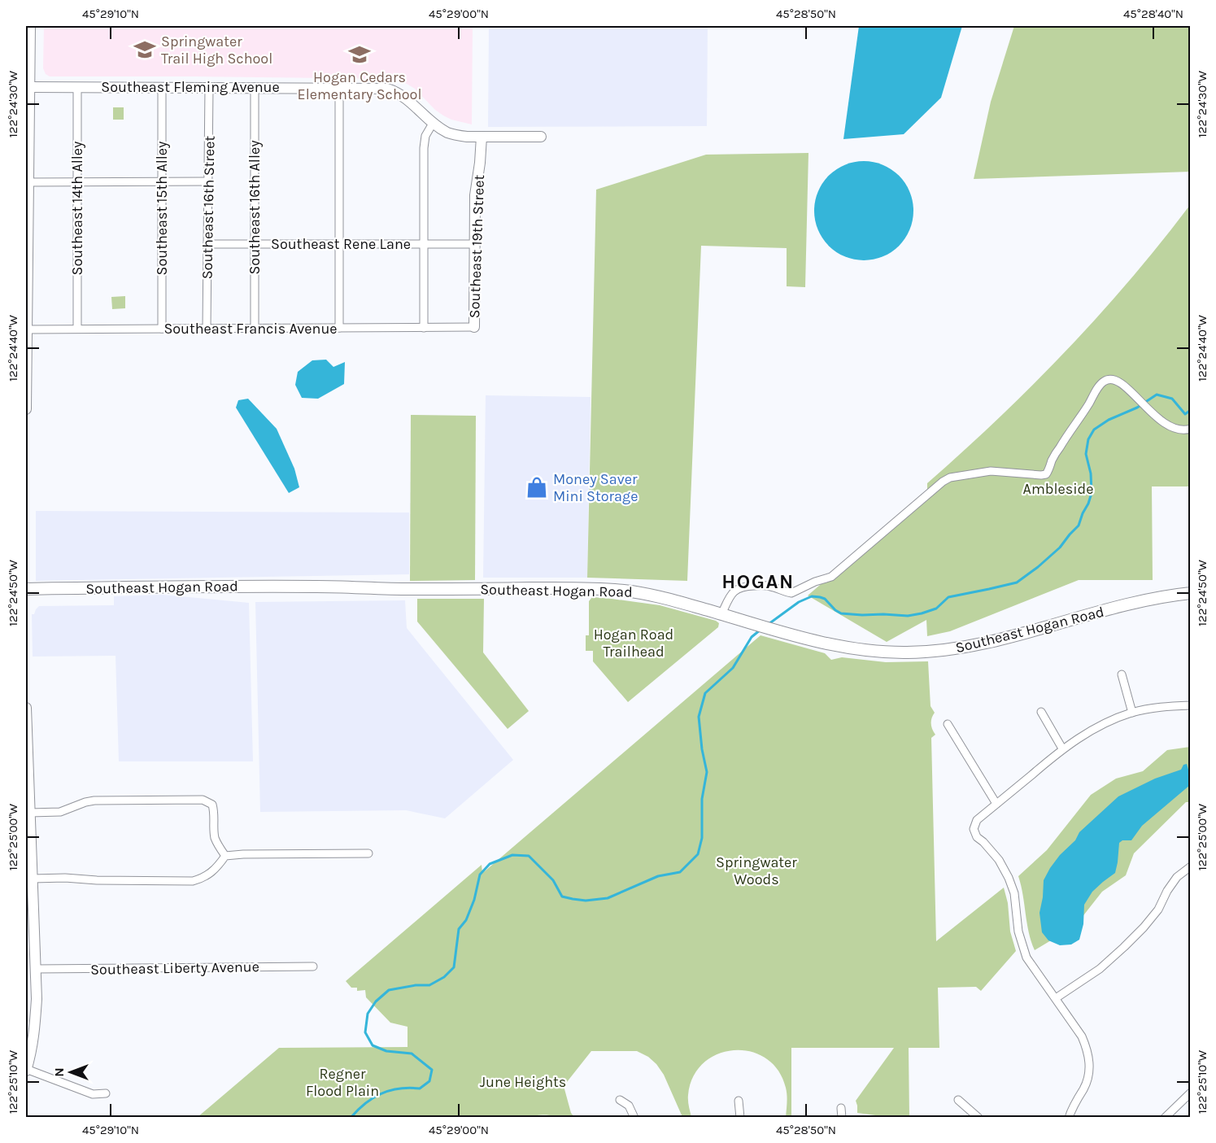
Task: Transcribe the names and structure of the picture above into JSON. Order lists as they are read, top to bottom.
{
  "streets": {
    "main road": ["Southeast Hogan Road"],
    "street": [
      "Southeast Fleming Avenue",
      "Southeast 16th Street",
      "Southeast 16th Alley",
      "Southeast 14th Alley",
      "Southeast 15th Alley",
      "Southeast Rene Lane",
      "Southeast 19th Street",
      "Southeast Francis Avenue",
      "Southeast Liberty Avenue"
    ]
  },
  "crossings": [
    ["Southeast Fleming Avenue", "Southeast 16th Street"],
    ["Southeast Fleming Avenue", "Southeast 16th Alley"],
    ["Southeast Fleming Avenue", "Southeast 14th Alley"],
    ["Southeast Fleming Avenue", "Southeast 15th Alley"],
    ["Southeast Fleming Avenue", "Southeast 19th Street"],
    ["Southeast 16th Street", "Southeast Rene Lane"],
    ["Southeast 16th Street", "Southeast Francis Avenue"],
    ["Southeast 16th Alley", "Southeast Rene Lane"],
    ["Southeast 16th Alley", "Southeast Francis Avenue"],
    ["Southeast 14th Alley", "Southeast Francis Avenue"],
    ["Southeast 15th Alley", "Southeast Francis Avenue"],
    ["Southeast Rene Lane", "Southeast 19th Street"],
    ["Southeast 19th Street", "Southeast Francis Avenue"]
  ],
  "districts": ["HOGAN"],
  "parks": [
    "Ambleside",
    "Hogan Road Trailhead",
    "Springwater Woods",
    "Regner Flood Plain",
    "June Heights"
  ],
  "places": {
    "school or university": ["Springwater Trail High School", "Hogan Cedars Elementary School"],
    "shop": ["Money Saver Mini Storage"]
  },
  "north": "left",
  "coordinates": [
    "45°29'10\"N",
    "45°29'00\"N",
    "45°28'50\"N",
    "45°28'40\"N",
    "122°24'30\"W",
    "122°24'40\"W",
    "122°24'50\"W",
    "122°25'00\"W",
    "122°25'10\"W"
  ]
}
